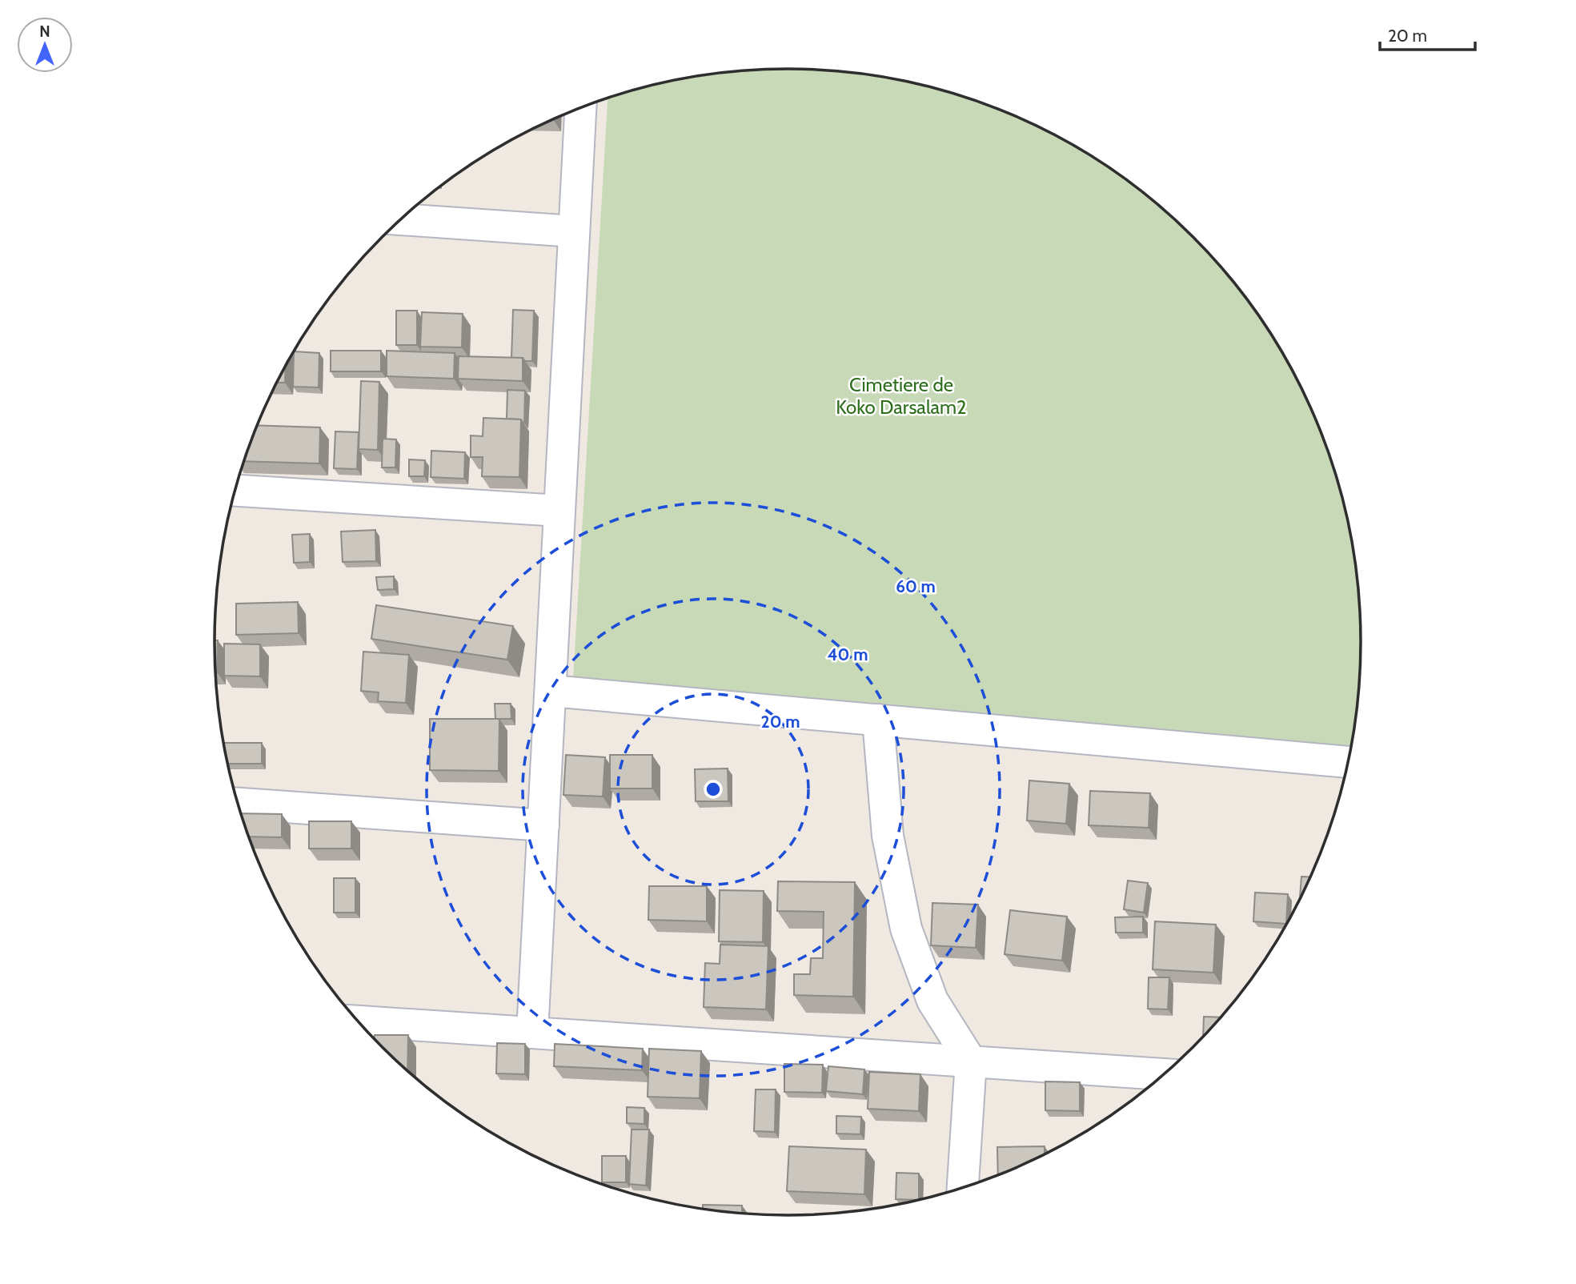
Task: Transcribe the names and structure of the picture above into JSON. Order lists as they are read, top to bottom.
{
  "parks": ["Cimetiere de Koko Darsalam2"],
  "scale_bar": "20 m",
  "north": "top",
  "rings": ["60 m", "40 m", "20 m"]
}
